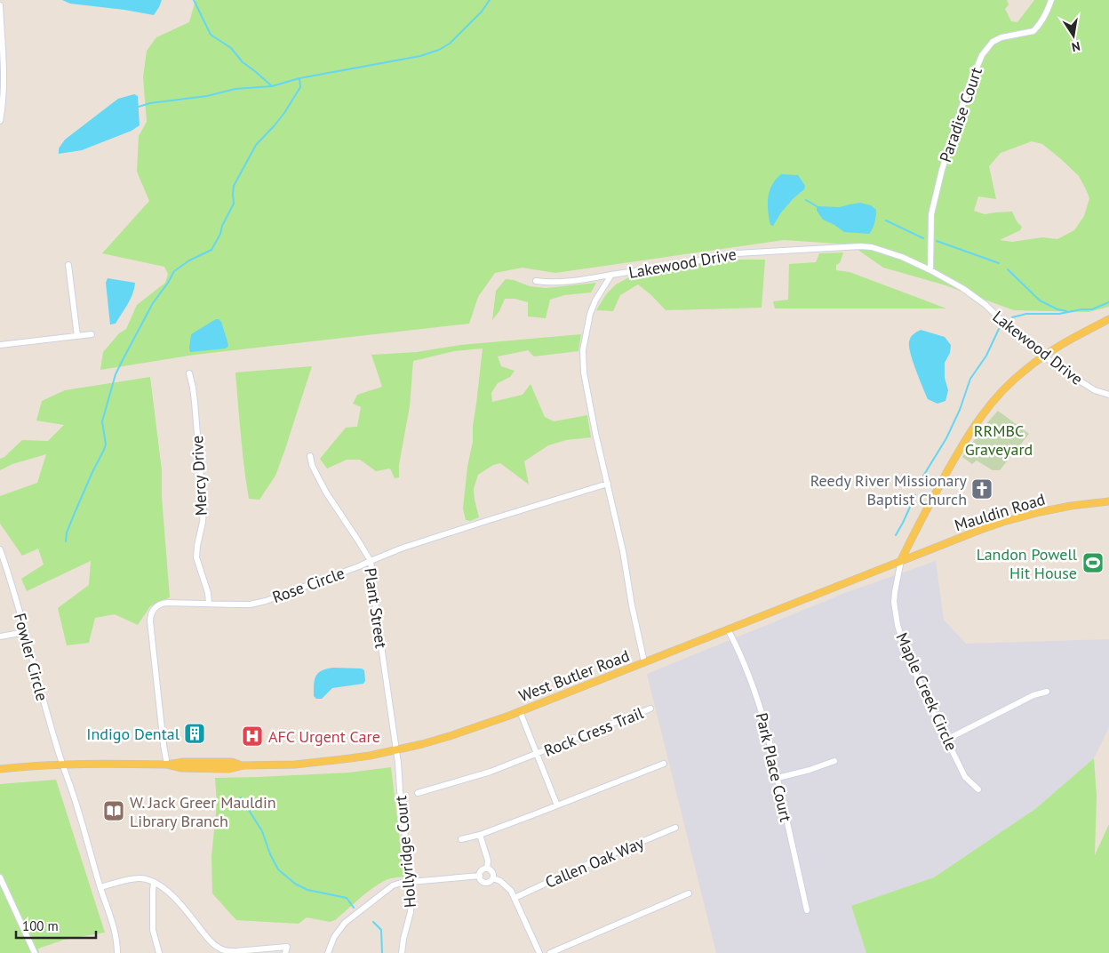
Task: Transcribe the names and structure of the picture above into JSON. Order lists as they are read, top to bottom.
{
  "streets": {
    "main road": ["Mauldin Road", "West Butler Road"],
    "street": [
      "Paradise Court",
      "Lakewood Drive",
      "Mercy Drive",
      "Rose Circle",
      "Plant Street",
      "Fowler Circle",
      "Maple Creek Circle",
      "Rock Cress Trail",
      "Park Place Court",
      "Hollyridge Court",
      "Callen Oak Way"
    ]
  },
  "crossings": [
    ["Paradise Court", "Lakewood Drive"],
    ["Lakewood Drive", "Rose Circle"],
    ["Lakewood Drive", "West Butler Road"],
    ["Mercy Drive", "Rose Circle"],
    ["Mauldin Road", "West Butler Road"],
    ["Mauldin Road", "Maple Creek Circle"],
    ["Rose Circle", "Plant Street"],
    ["Rose Circle", "West Butler Road"],
    ["Plant Street", "West Butler Road"],
    ["Plant Street", "Hollyridge Court"],
    ["Fowler Circle", "West Butler Road"],
    ["West Butler Road", "Maple Creek Circle"],
    ["West Butler Road", "Park Place Court"],
    ["West Butler Road", "Hollyridge Court"]
  ],
  "parks": ["RRMBC Graveyard"],
  "places": {
    "church": ["Reedy River Missionary Baptist Church"],
    "sports": ["Landon Powell Hit House"],
    "building": ["Indigo Dental"],
    "hospital": ["AFC Urgent Care"],
    "library": ["W. Jack Greer Mauldin Library Branch"]
  },
  "scale_bar": "100 m",
  "north": "bottom"
}
